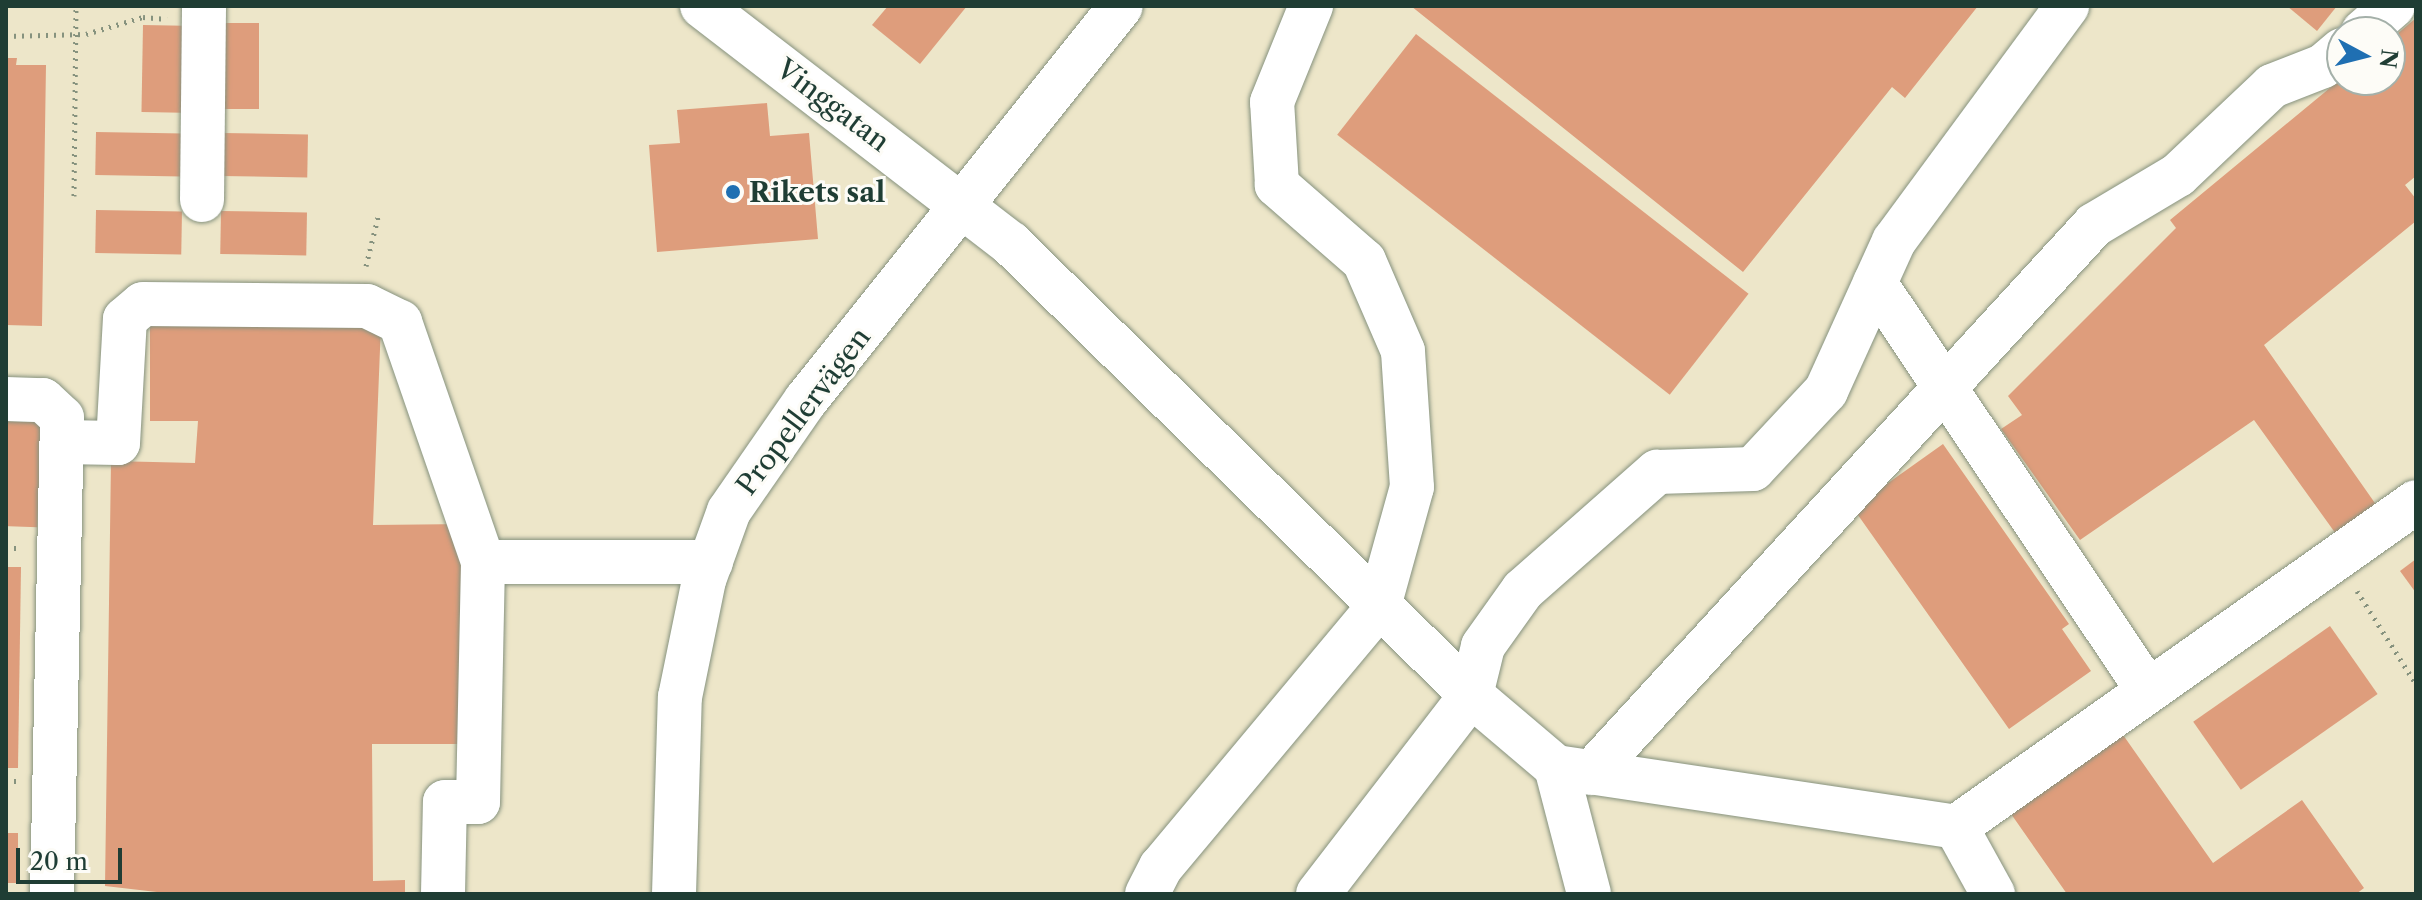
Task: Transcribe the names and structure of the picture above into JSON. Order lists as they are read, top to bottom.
{
  "streets": {
    "street": ["Vinggatan", "Propellervägen"]
  },
  "crossings": [
    ["Vinggatan", "Propellervägen"]
  ],
  "places": ["Rikets sal"],
  "scale_bar": "20 m",
  "north": "right"
}
